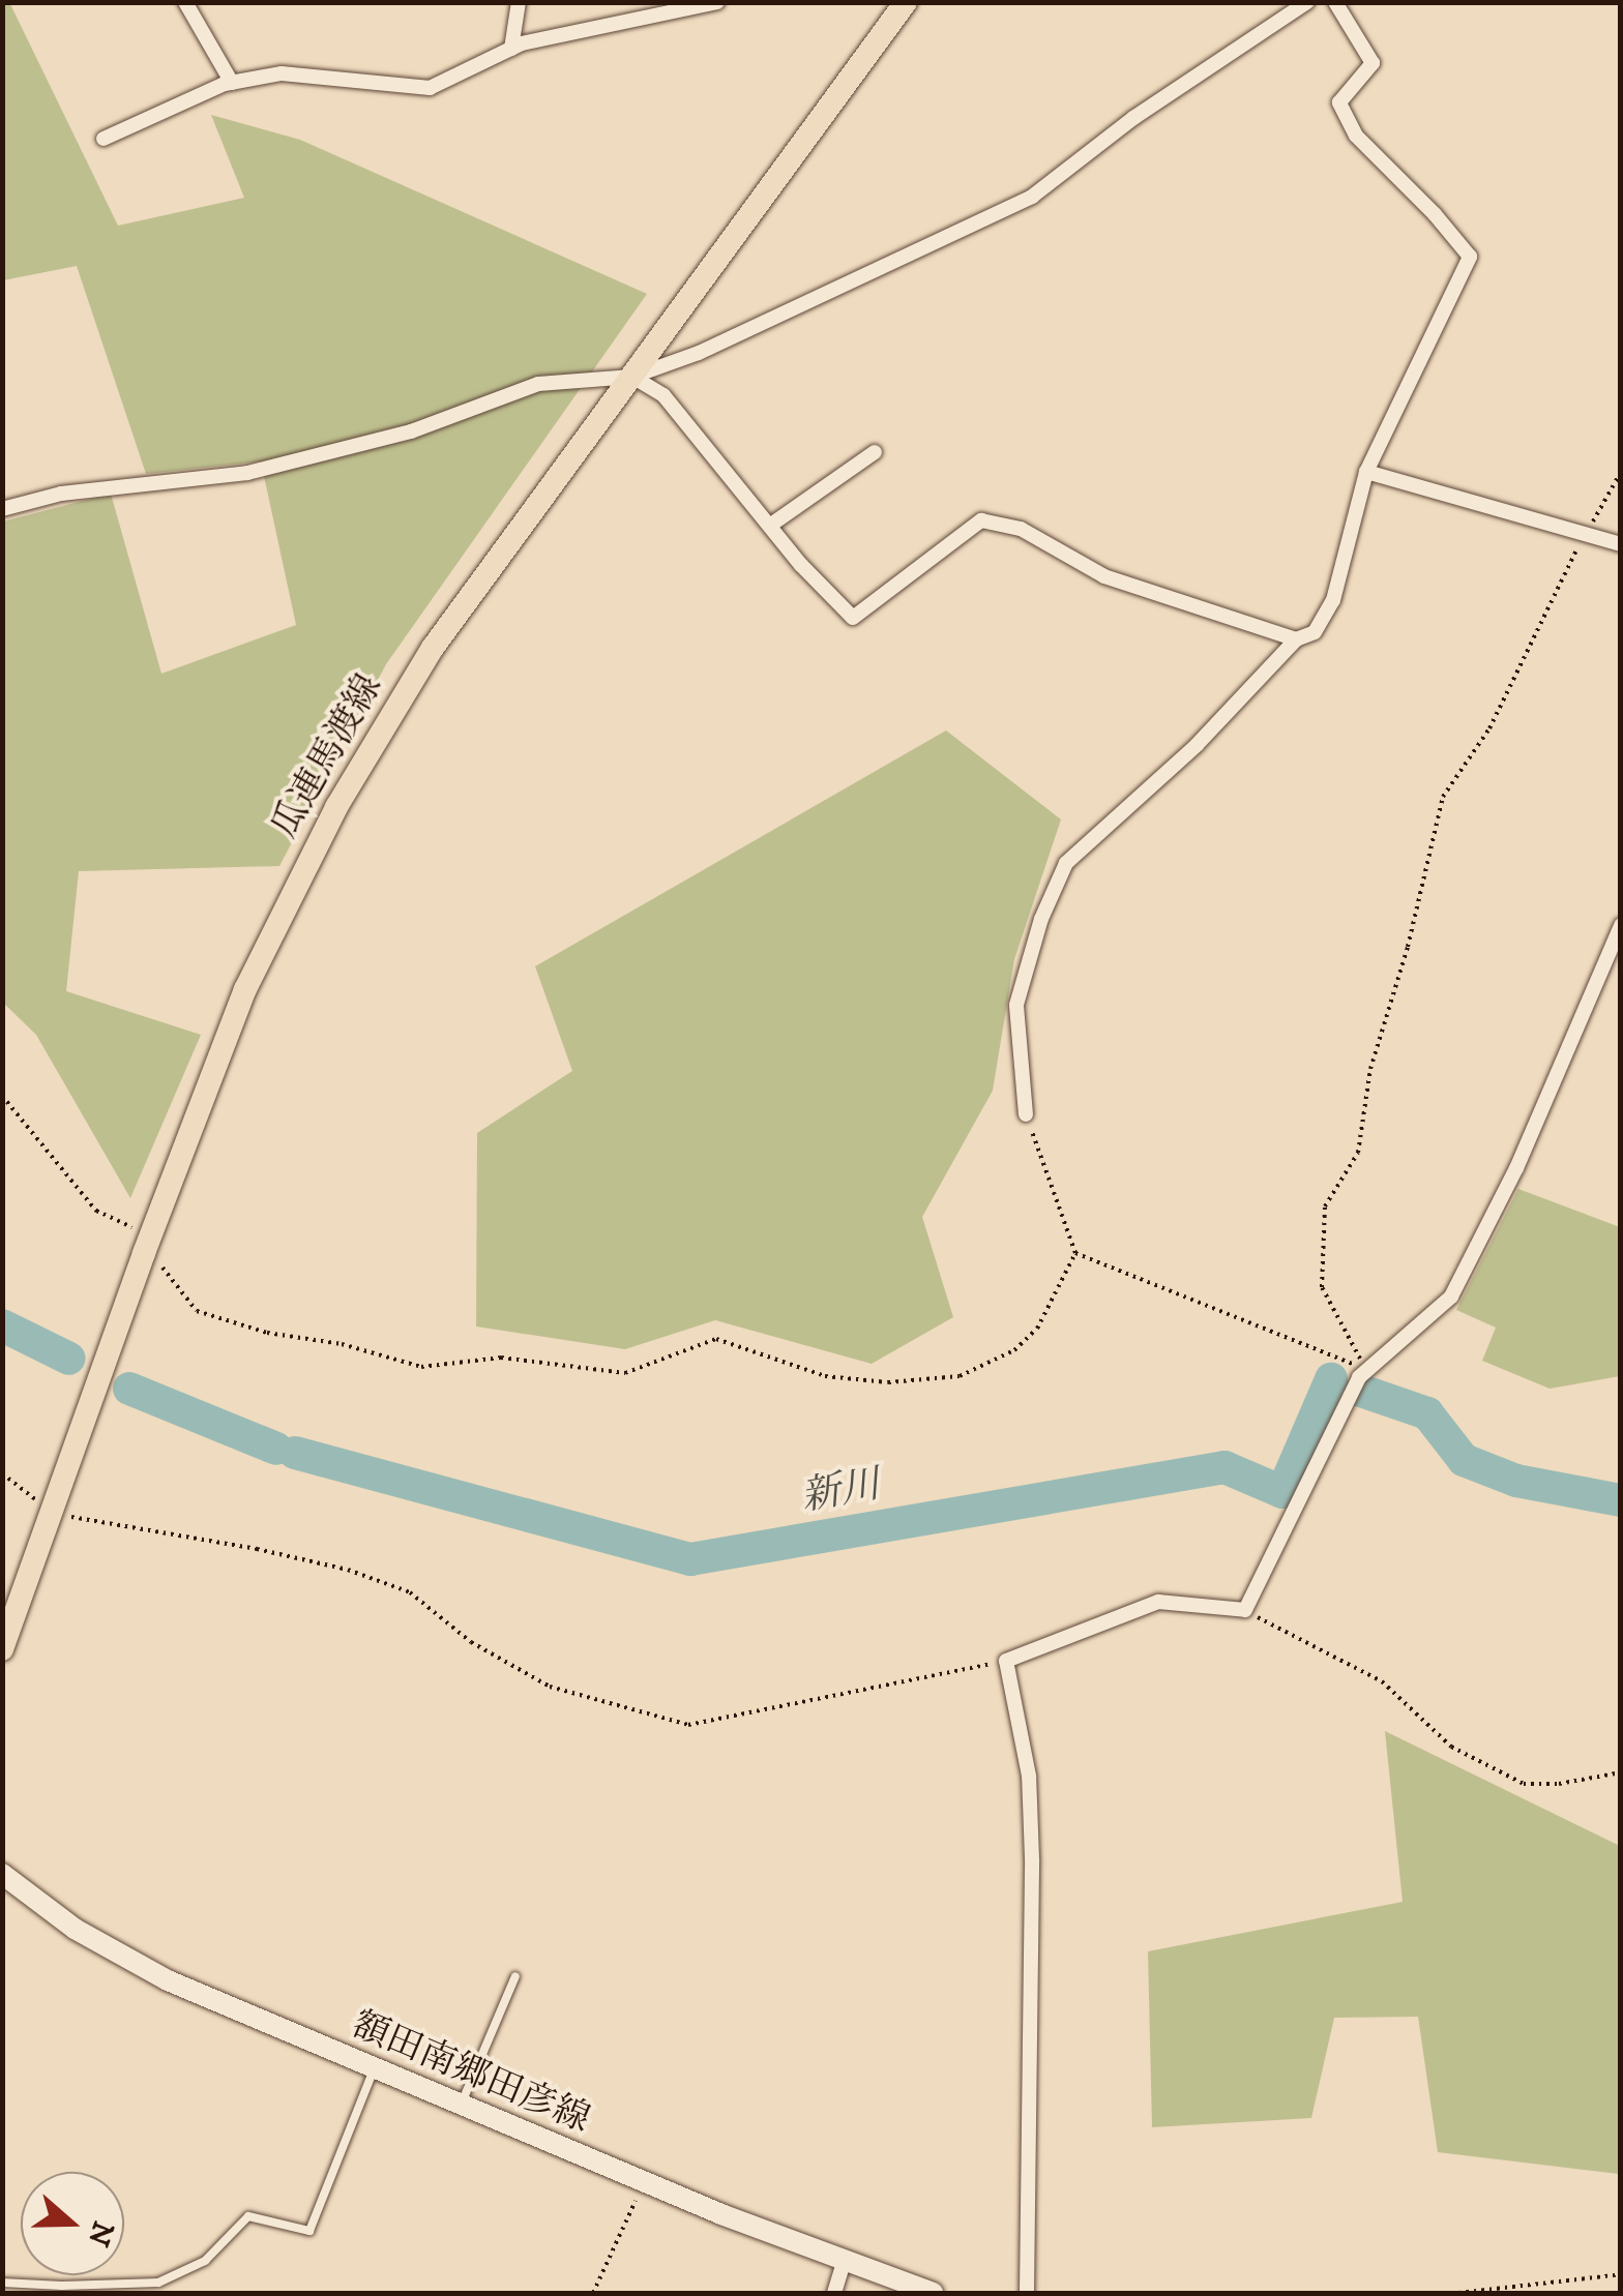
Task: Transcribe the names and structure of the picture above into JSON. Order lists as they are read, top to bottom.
{
  "streets": {
    "main road": ["瓜連馬渡線", "額田南郷田彦線"]
  },
  "water": ["新川"],
  "north": "right"
}
